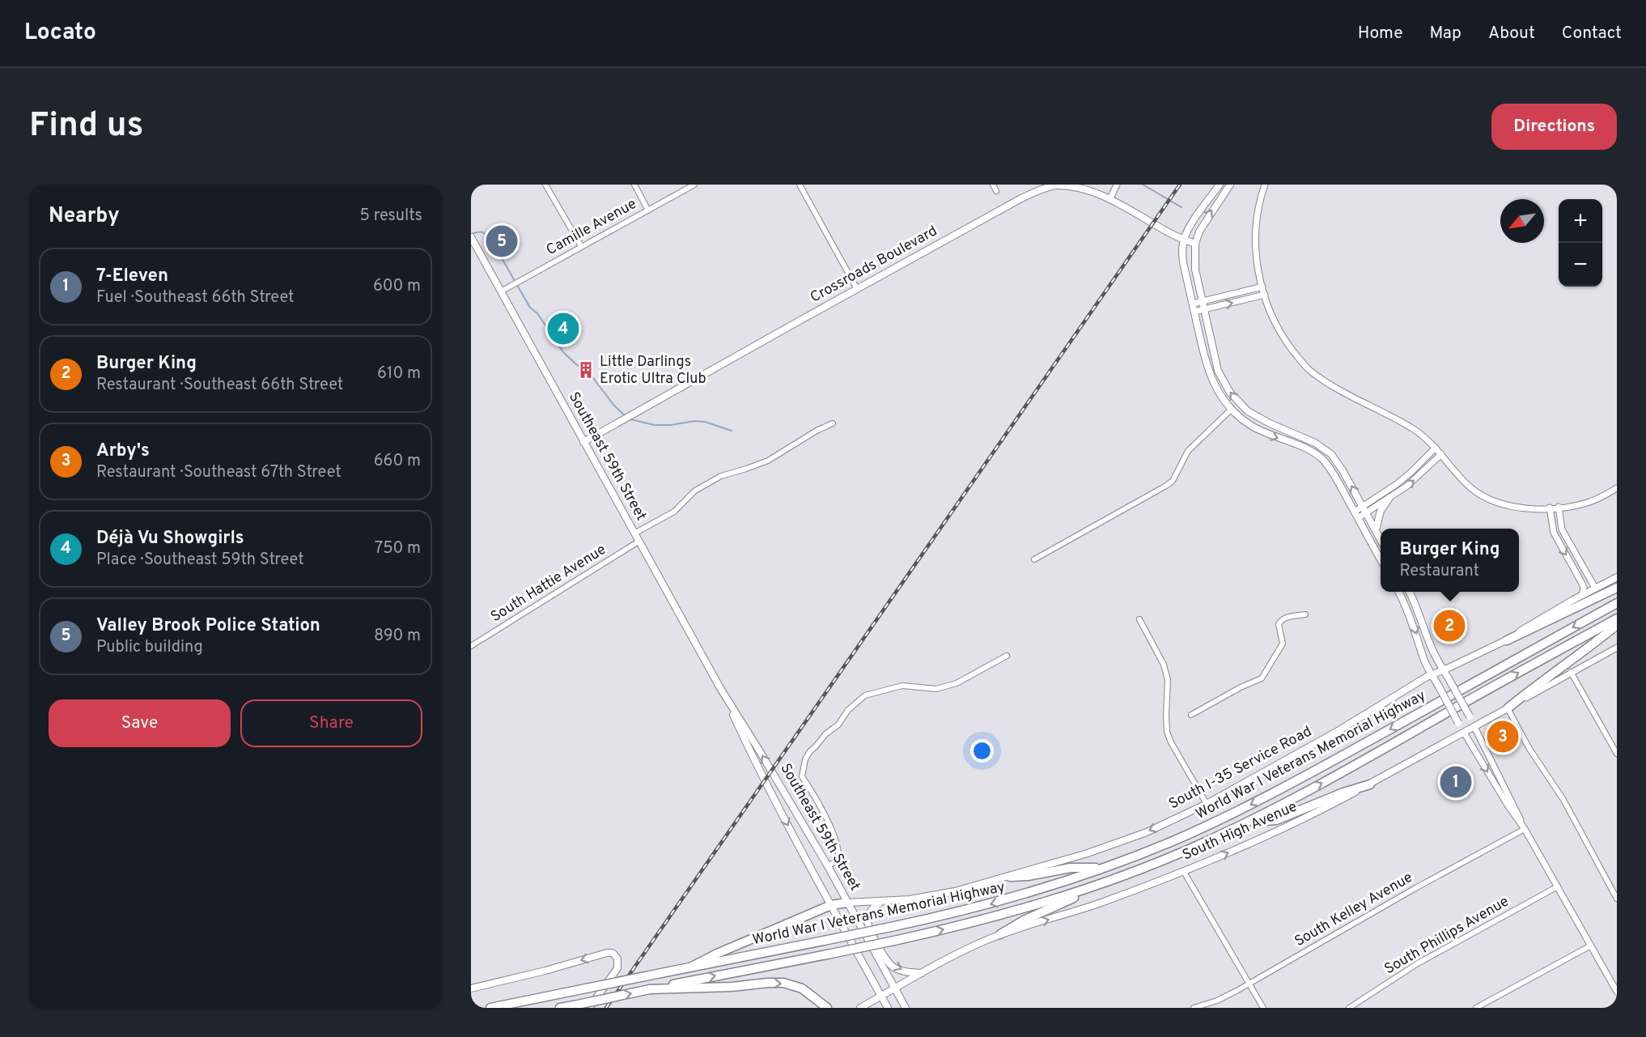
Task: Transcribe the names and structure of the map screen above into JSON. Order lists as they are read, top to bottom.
{
  "streets": {
    "highway": ["World War I Veterans Memorial Highway"],
    "main road": [
      "Crossroads Boulevard",
      "Southeast 59th Street",
      "South I-35 Service Road",
      "South High Avenue"
    ],
    "street": [
      "Camille Avenue",
      "South Hattie Avenue",
      "South Kelley Avenue",
      "South Phillips Avenue"
    ]
  },
  "crossings": [
    ["Camille Avenue", "Southeast 59th Street"],
    ["Crossroads Boulevard", "Southeast 59th Street"],
    ["Southeast 59th Street", "South Hattie Avenue"],
    ["Southeast 59th Street", "South I-35 Service Road"],
    ["Southeast 59th Street", "South High Avenue"]
  ],
  "one_way": ["South High Avenue"],
  "places": {
    "building": ["Little Darlings Erotic Ultra Club"]
  },
  "north": "bottom left",
  "page": {
    "header": "Locato",
    "nav": [
      "Home",
      "Map",
      "About",
      "Contact"
    ],
    "buttons": [
      "Directions",
      ["Save", "Share"]
    ],
    "title": "Find us",
    "heading": ["Nearby", "5 results"],
    "map_buttons": ["+", "−"],
    "pins": [
      "5",
      "4",
      "2",
      "3",
      "1"
    ],
    "list": [
      {
        "mark": "1",
        "name": "7-Eleven",
        "note": "Fuel · Southeast 66th Street",
        "value": "600 m"
      },
      {
        "mark": "2",
        "name": "Burger King",
        "note": "Restaurant · Southeast 66th Street",
        "value": "610 m"
      },
      {
        "mark": "3",
        "name": "Arby's",
        "note": "Restaurant · Southeast 67th Street",
        "value": "660 m"
      },
      {
        "mark": "4",
        "name": "Déjà Vu Showgirls",
        "note": "Place · Southeast 59th Street",
        "value": "750 m"
      },
      {
        "mark": "5",
        "name": "Valley Brook Police Station",
        "note": "Public building",
        "value": "890 m"
      }
    ],
    "popup": ["Burger King", "Restaurant"]
  }
}
